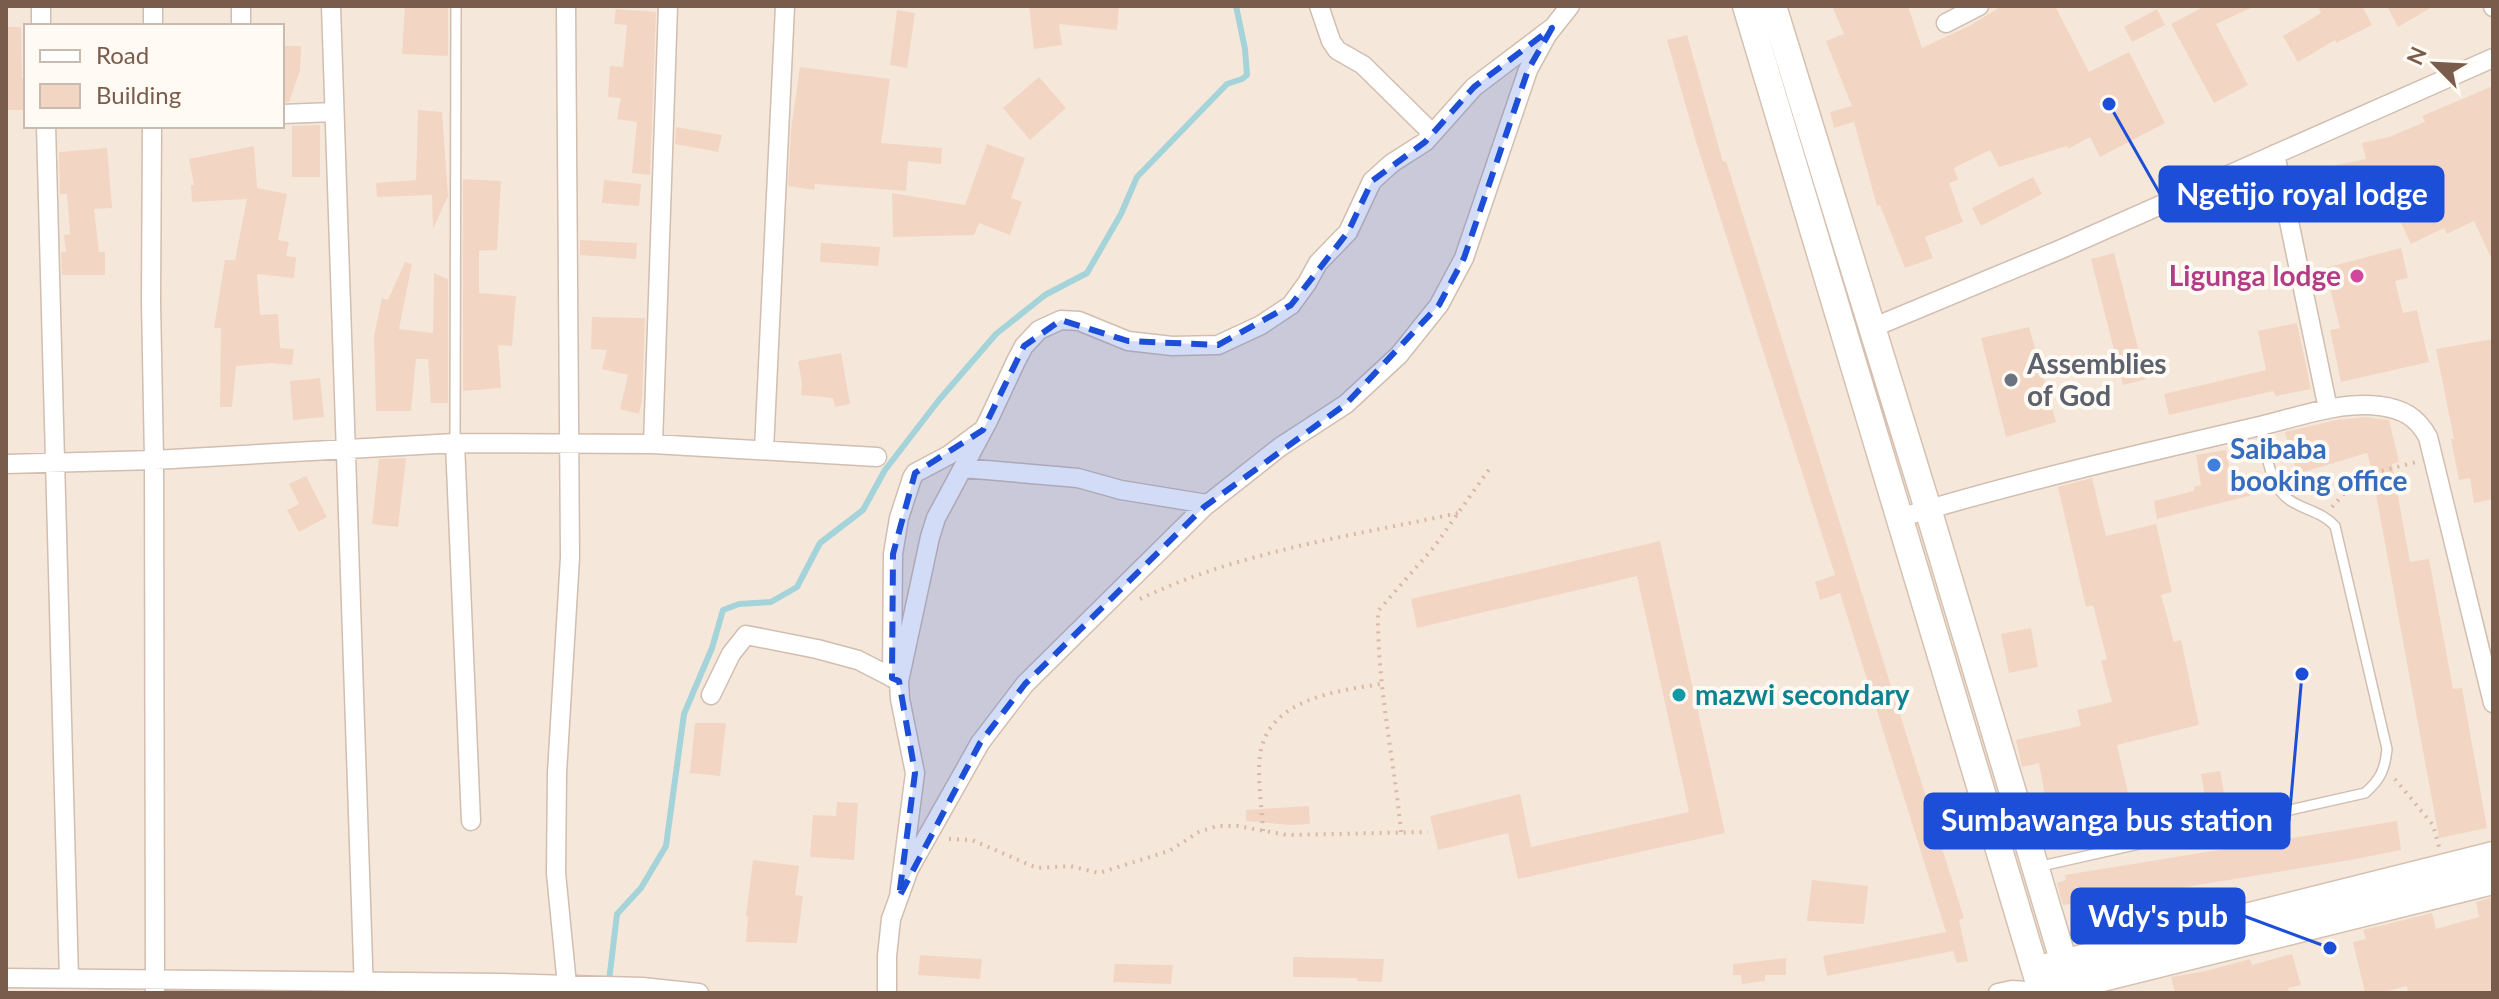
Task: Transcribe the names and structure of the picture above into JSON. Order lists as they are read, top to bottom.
{
  "places": [
    "Ngetijo royal lodge",
    "Ligunga lodge",
    "Assemblies of God",
    "Saibaba booking office",
    "Sumbawanga bus station",
    "mazwi secondary",
    "Wdy's pub"
  ],
  "legend": ["Road", "Building"],
  "north": "top left"
}
